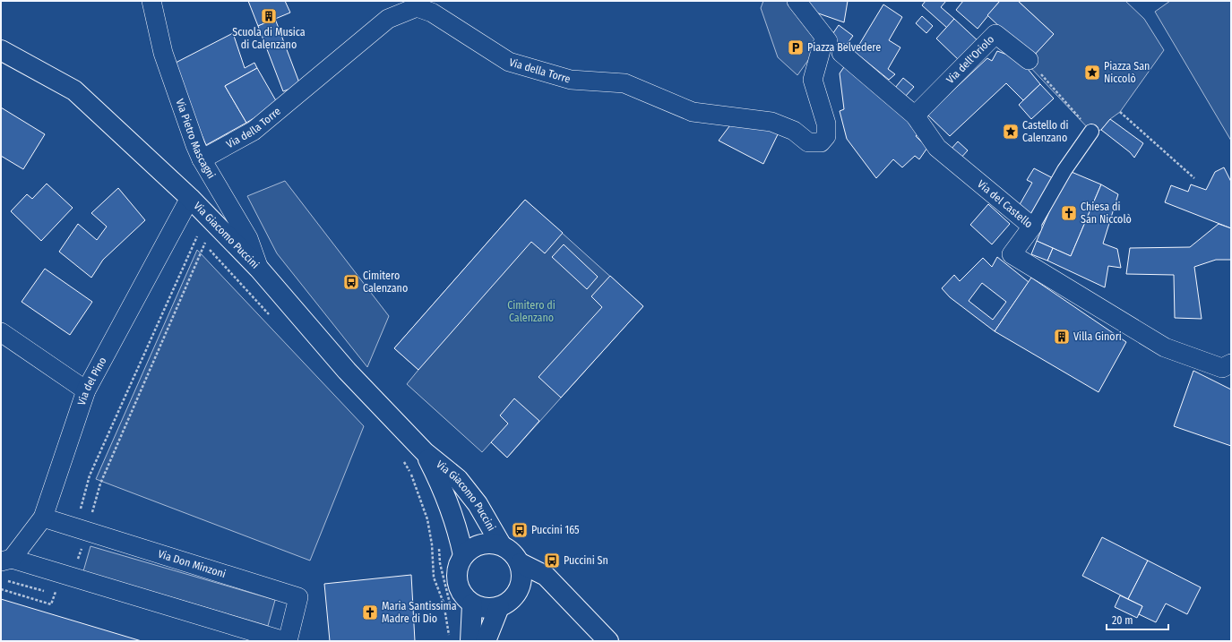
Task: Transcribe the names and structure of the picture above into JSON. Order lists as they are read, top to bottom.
{
  "streets": {
    "street": [
      "Via dell'Oriolo",
      "Via della Torre",
      "Via Pietro Mascagni",
      "Via del Castello",
      "Via Giacomo Puccini",
      "Via del Pino",
      "Via Don Minzoni"
    ]
  },
  "crossings": [
    ["Via dell'Oriolo", "Via del Castello"],
    ["Via della Torre", "Via Pietro Mascagni"],
    ["Via della Torre", "Via del Castello"],
    ["Via Pietro Mascagni", "Via Giacomo Puccini"],
    ["Via Giacomo Puccini", "Via del Pino"],
    ["Via del Pino", "Via Don Minzoni"]
  ],
  "parks": ["Cimitero di Calenzano"],
  "places": {
    "building": ["Scuola di Musica di Calenzano", "Villa Ginori"],
    "parking": ["Piazza Belvedere"],
    "place": ["Piazza San Niccolò", "Castello di Calenzano"],
    "church": ["Chiesa di San Niccolò", "Maria Santissima Madre di Dio"],
    "bus stop": ["Cimitero Calenzano", "Puccini 165", "Puccini Sn"]
  },
  "scale_bar": "20 m"
}
